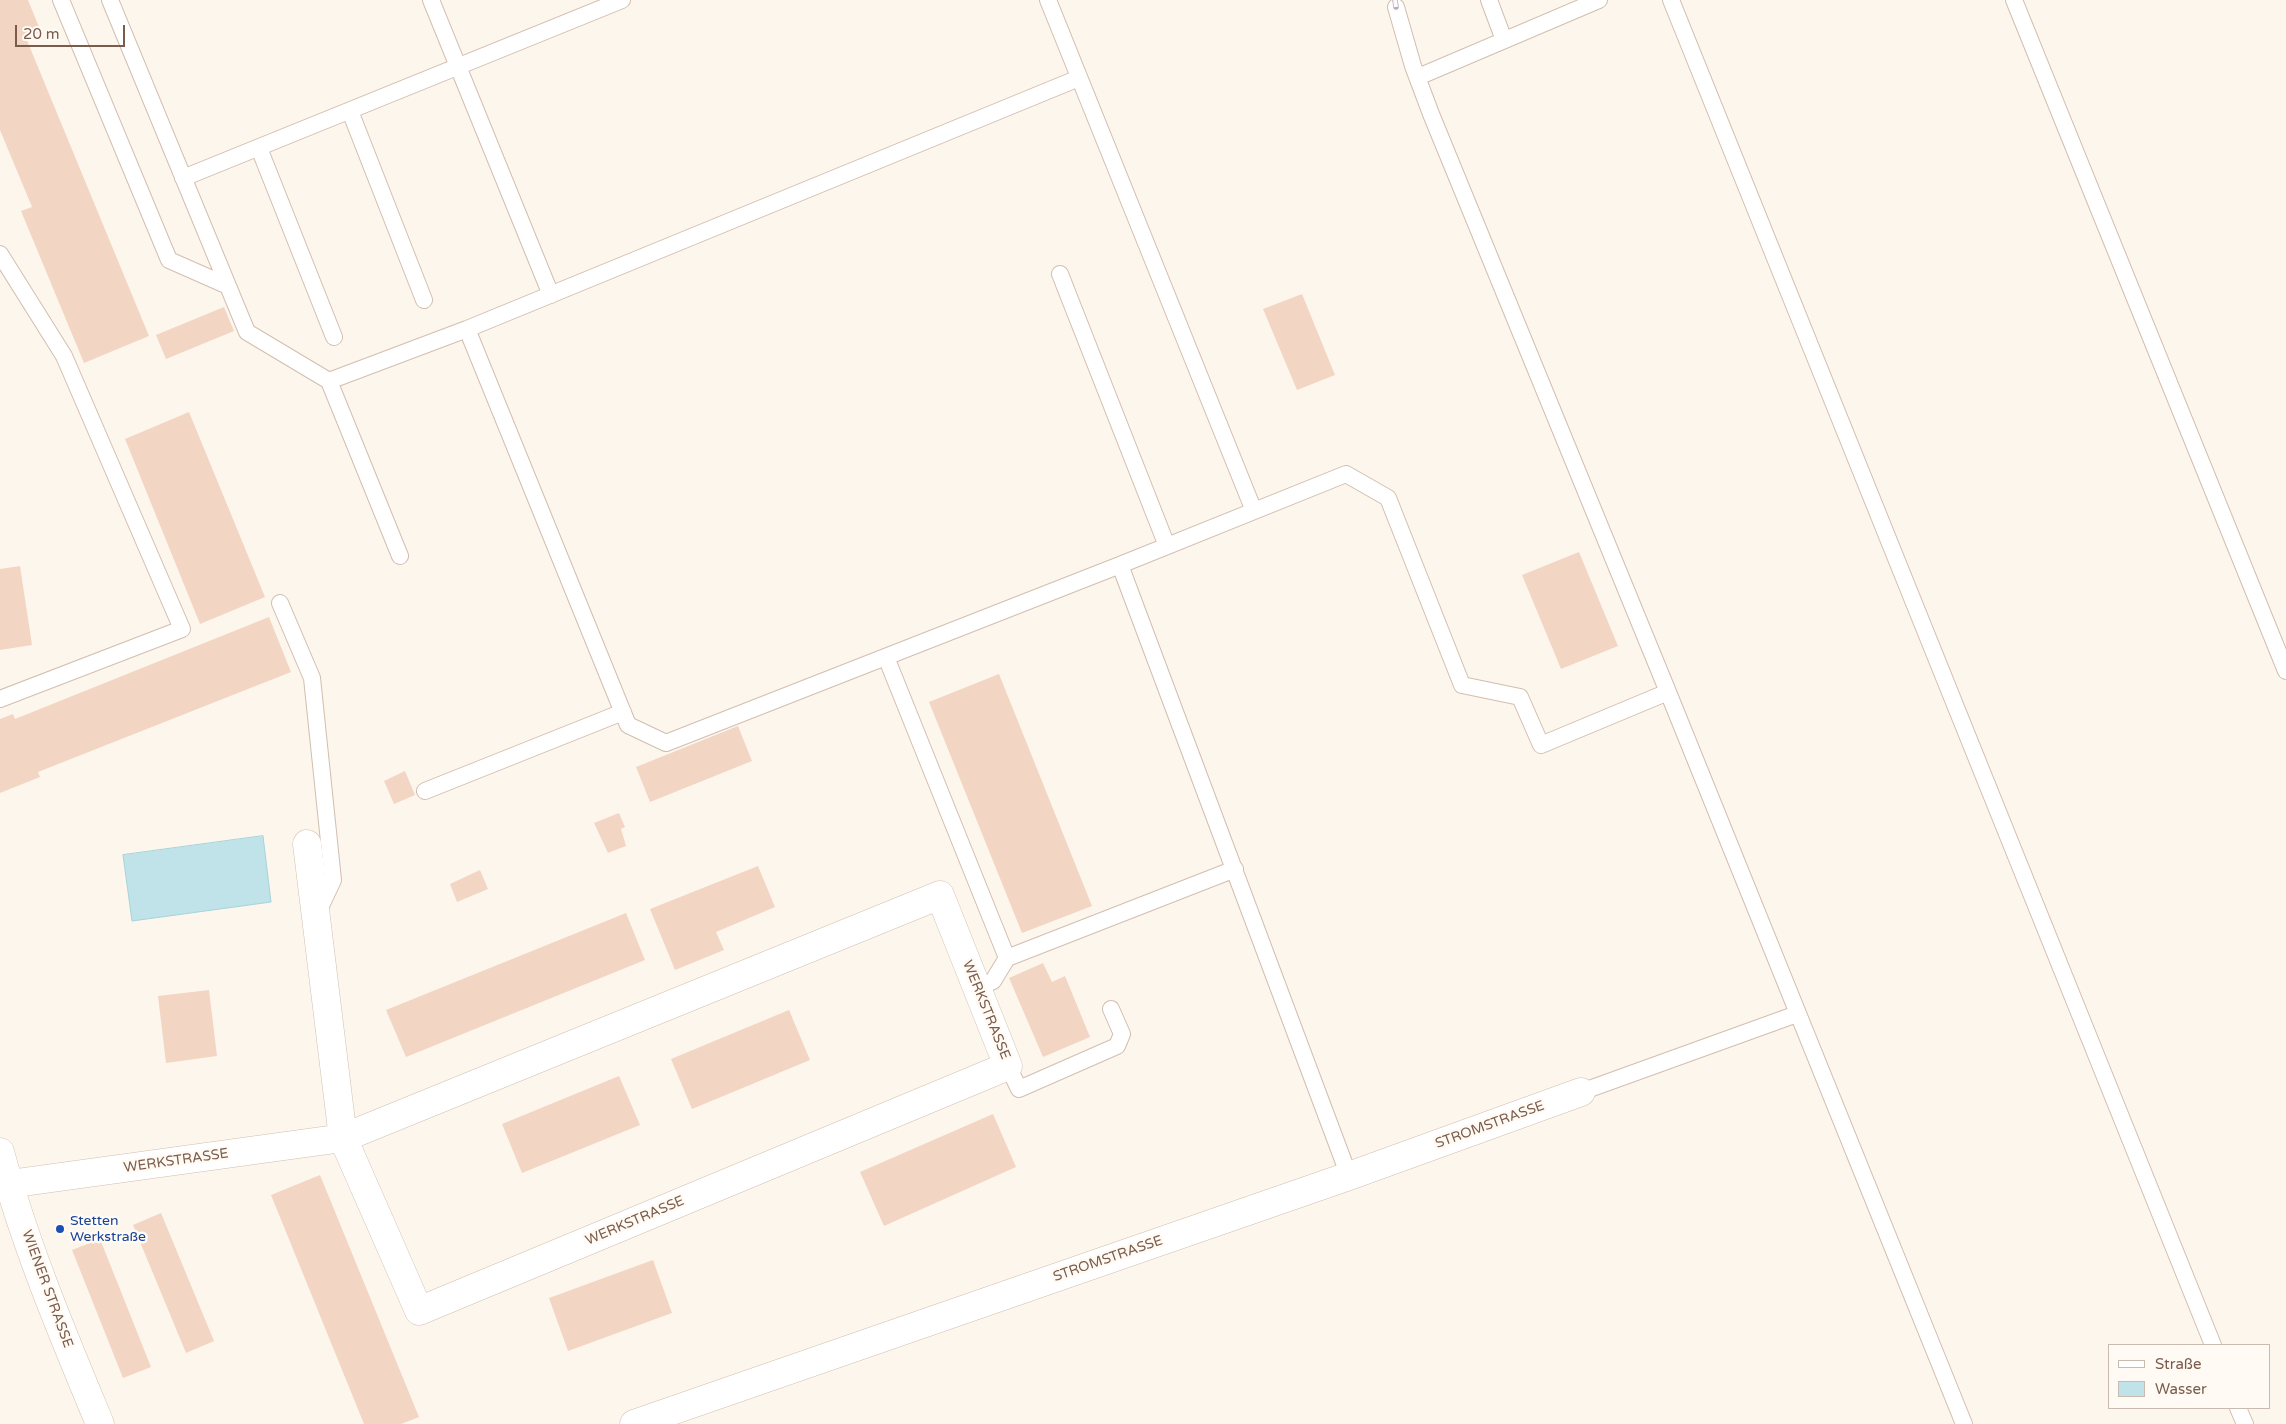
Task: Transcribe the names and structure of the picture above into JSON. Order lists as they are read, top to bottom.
{
  "streets": {
    "street": ["WERKSTRASSE", "STROMSTRASSE", "WIENER STRASSE"]
  },
  "crossings": [
    ["WERKSTRASSE", "WIENER STRASSE"]
  ],
  "places": ["Stetten Werkstraße"],
  "legend": ["Straße", "Wasser"],
  "scale_bar": "20 m"
}
